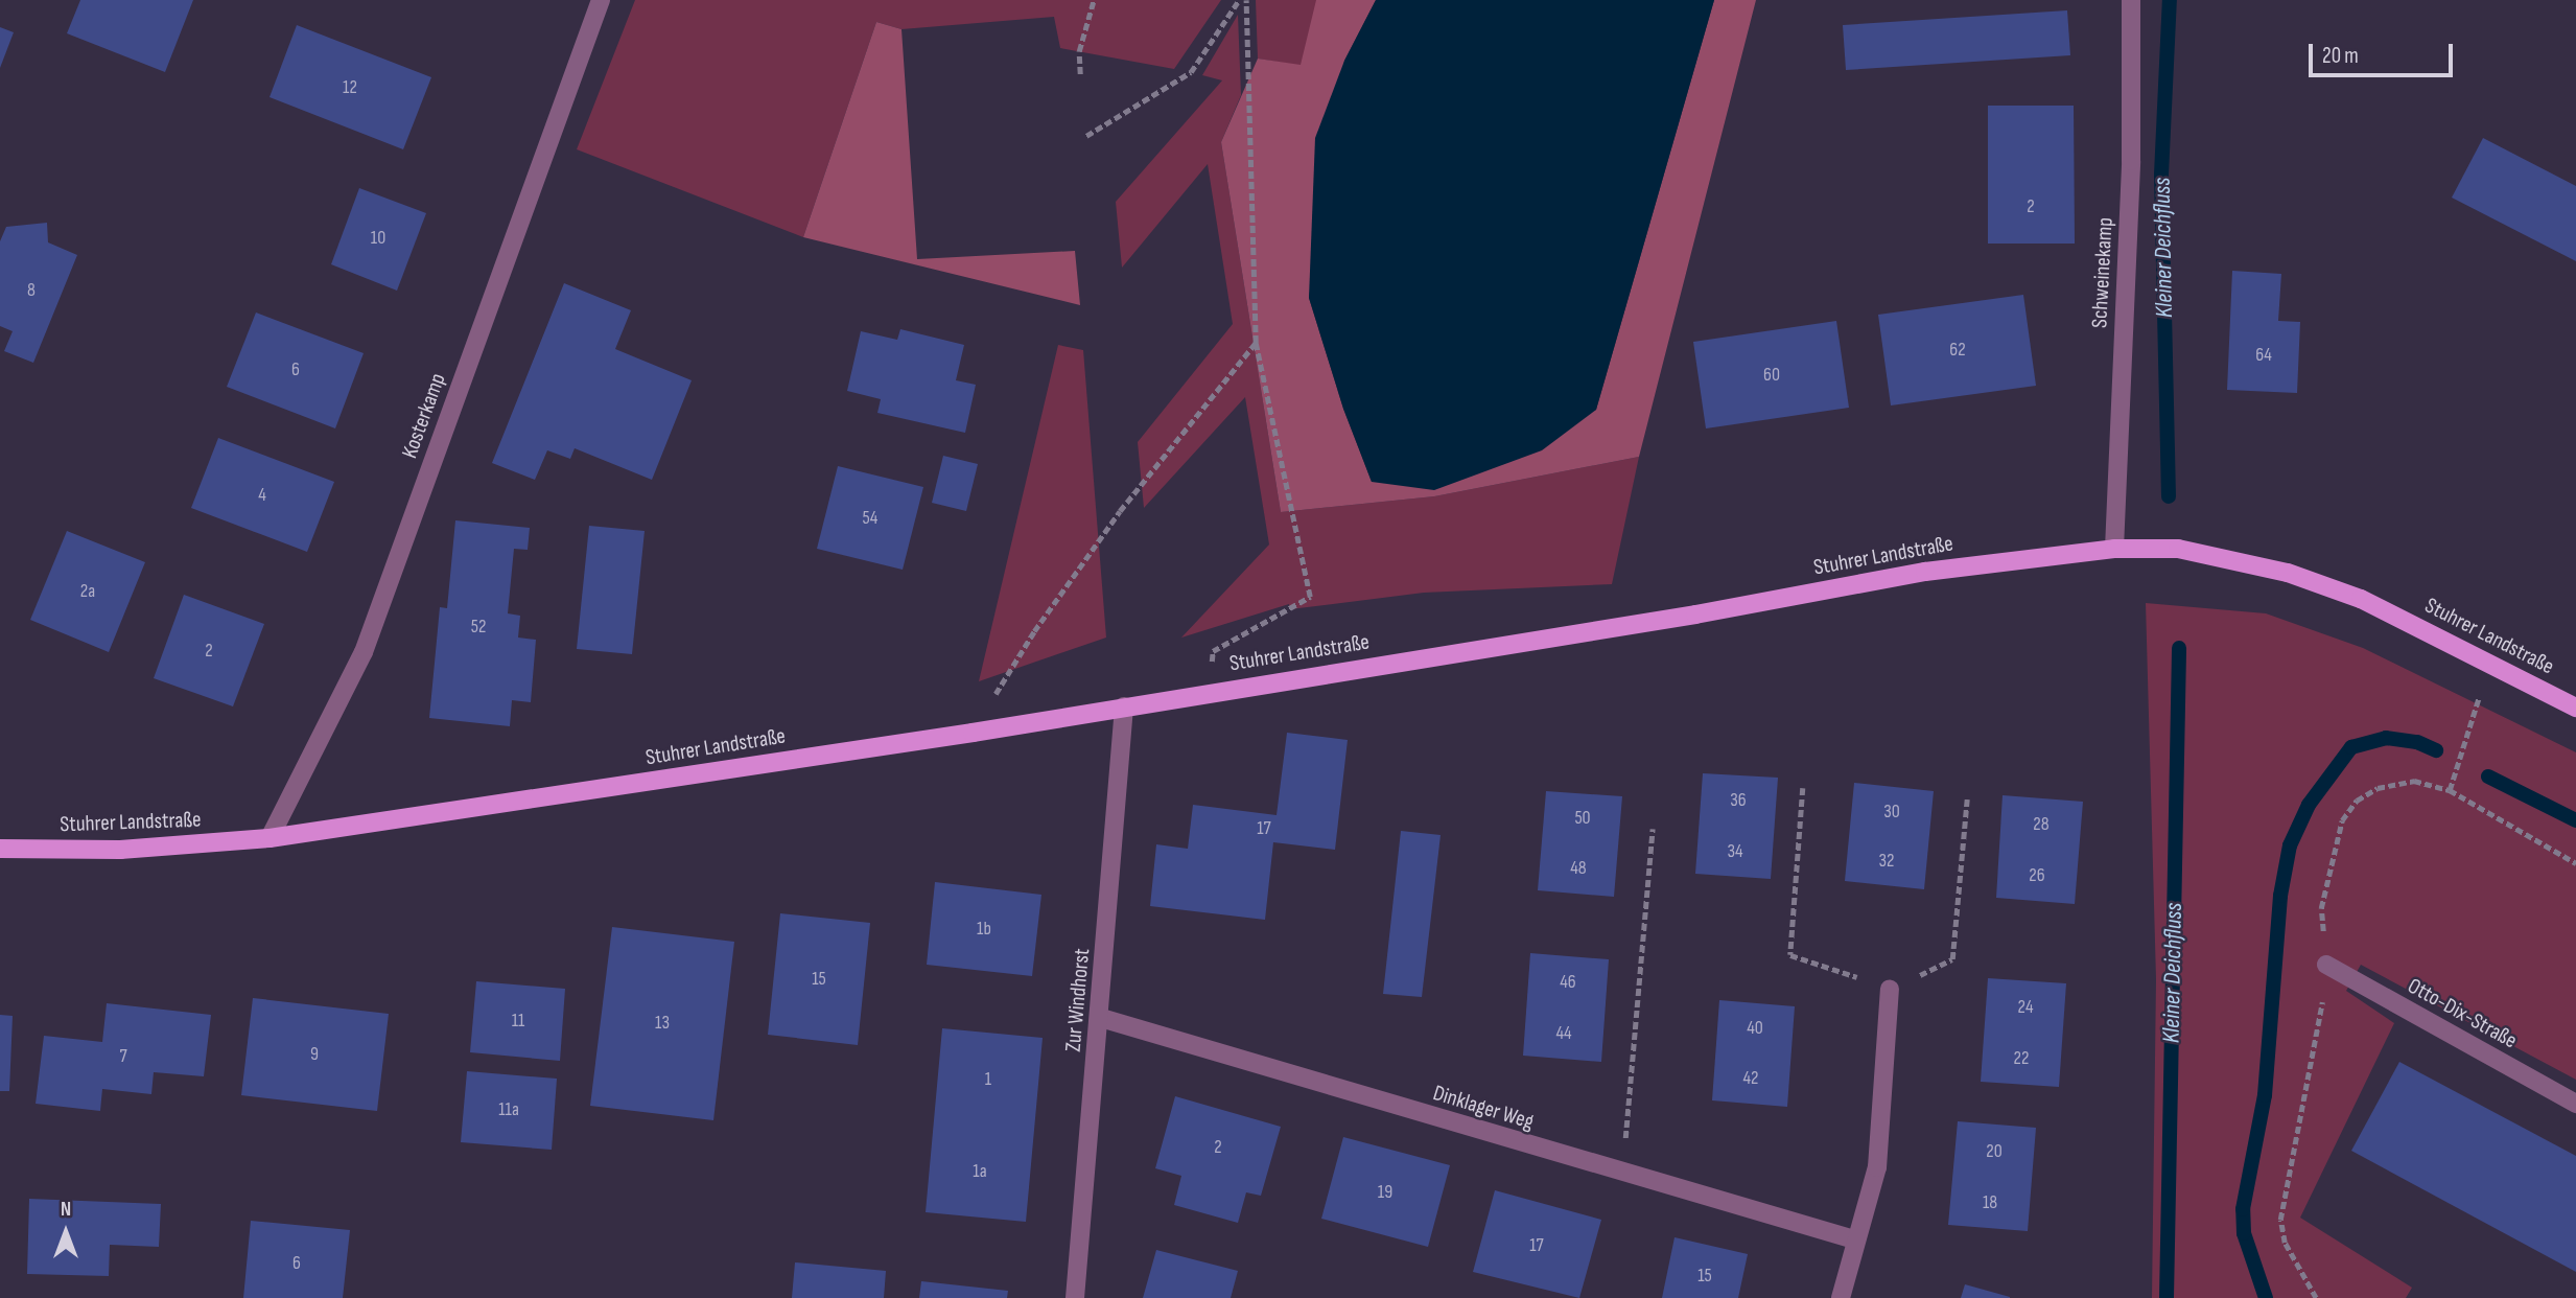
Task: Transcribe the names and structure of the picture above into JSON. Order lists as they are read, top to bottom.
{
  "streets": {
    "main road": ["Stuhrer Landstraße"],
    "street": [
      "Schweinekamp",
      "Kosterkamp",
      "Zur Windhorst",
      "Otto-Dix-Straße",
      "Dinklager Weg"
    ]
  },
  "crossings": [
    ["Schweinekamp", "Stuhrer Landstraße"],
    ["Kosterkamp", "Stuhrer Landstraße"],
    ["Stuhrer Landstraße", "Zur Windhorst"],
    ["Zur Windhorst", "Dinklager Weg"]
  ],
  "water": ["Kleiner Deichfluss"],
  "house_numbers": [
    "12",
    "2",
    "10",
    "8",
    "62",
    "64",
    "6",
    "60",
    "4",
    "54",
    "2a",
    "52",
    "2",
    "36",
    "30",
    "50",
    "28",
    "17",
    "34",
    "32",
    "48",
    "26",
    "1b",
    "15",
    "46",
    "24",
    "11",
    "13",
    "40",
    "44",
    "9",
    "7",
    "22",
    "42",
    "1",
    "11a",
    "2",
    "20",
    "1a",
    "19",
    "18",
    "17",
    "6",
    "15"
  ],
  "scale_bar": "20 m",
  "north": "top"
}
